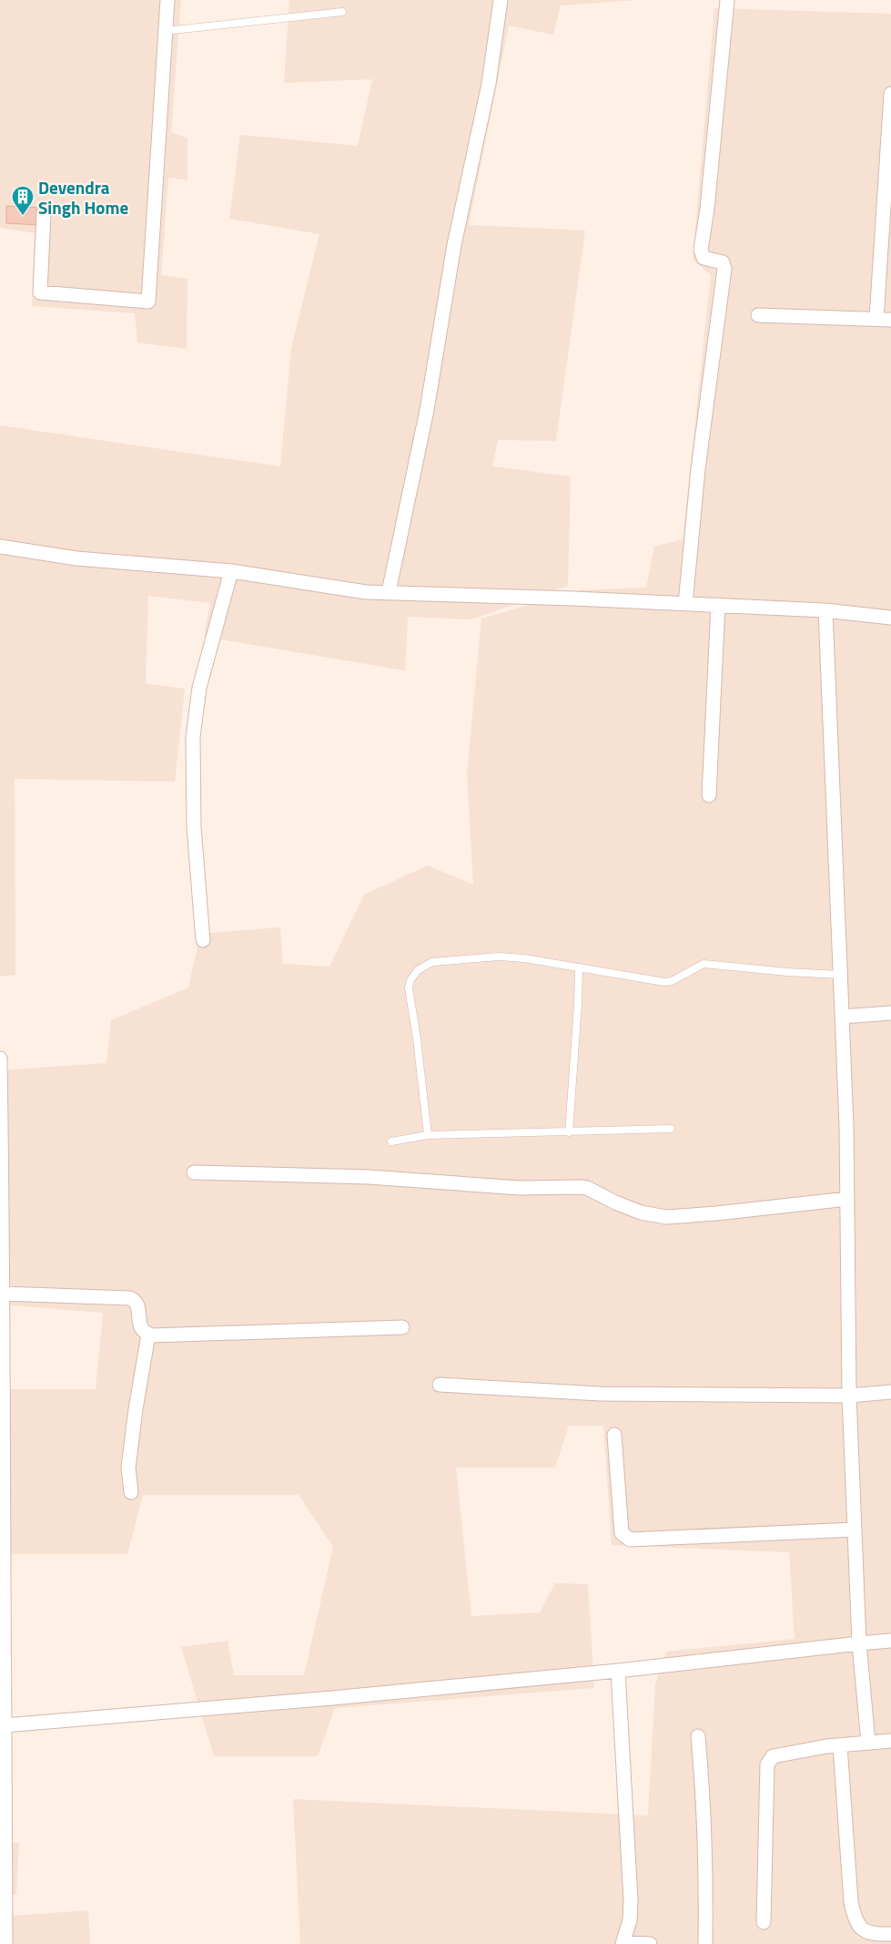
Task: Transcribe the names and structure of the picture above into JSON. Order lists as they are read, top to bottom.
{
  "places": {
    "building": ["Devendra Singh Home"]
  }
}
